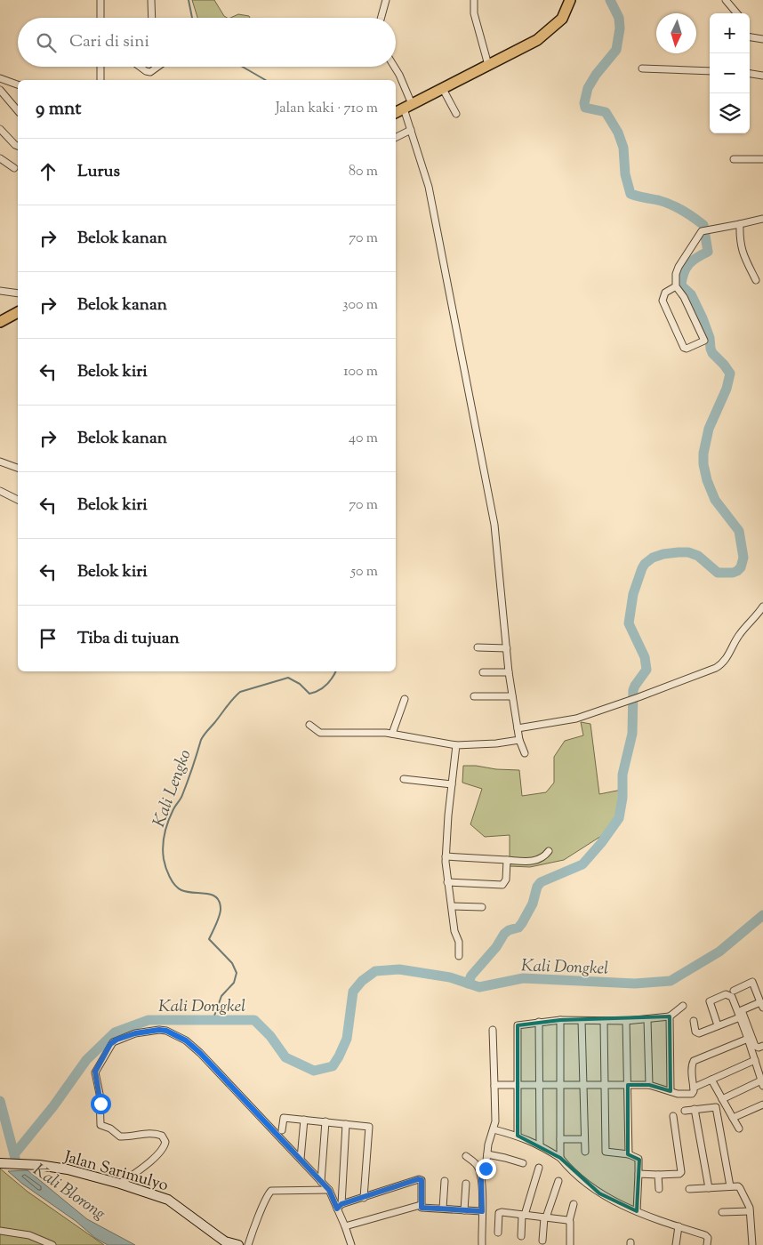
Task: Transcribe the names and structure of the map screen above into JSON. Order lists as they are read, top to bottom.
{
  "streets": {
    "street": ["Jalan Sarimulyo"]
  },
  "water": ["Kali Lengko", "Kali Dongkel", "Kali Blorong"],
  "north": "bottom",
  "page": {
    "map_buttons": ["+", "−"],
    "search": "Cari di sini",
    "heading": ["9 mnt", "Jalan kaki · 710 m"],
    "list": [
      ["Lurus", "80 m"],
      ["Belok kanan", "70 m"],
      ["Belok kanan", "300 m"],
      ["Belok kiri", "100 m"],
      ["Belok kanan", "40 m"],
      ["Belok kiri", "70 m"],
      ["Belok kiri", "50 m"],
      "Tiba di tujuan"
    ]
  }
}
